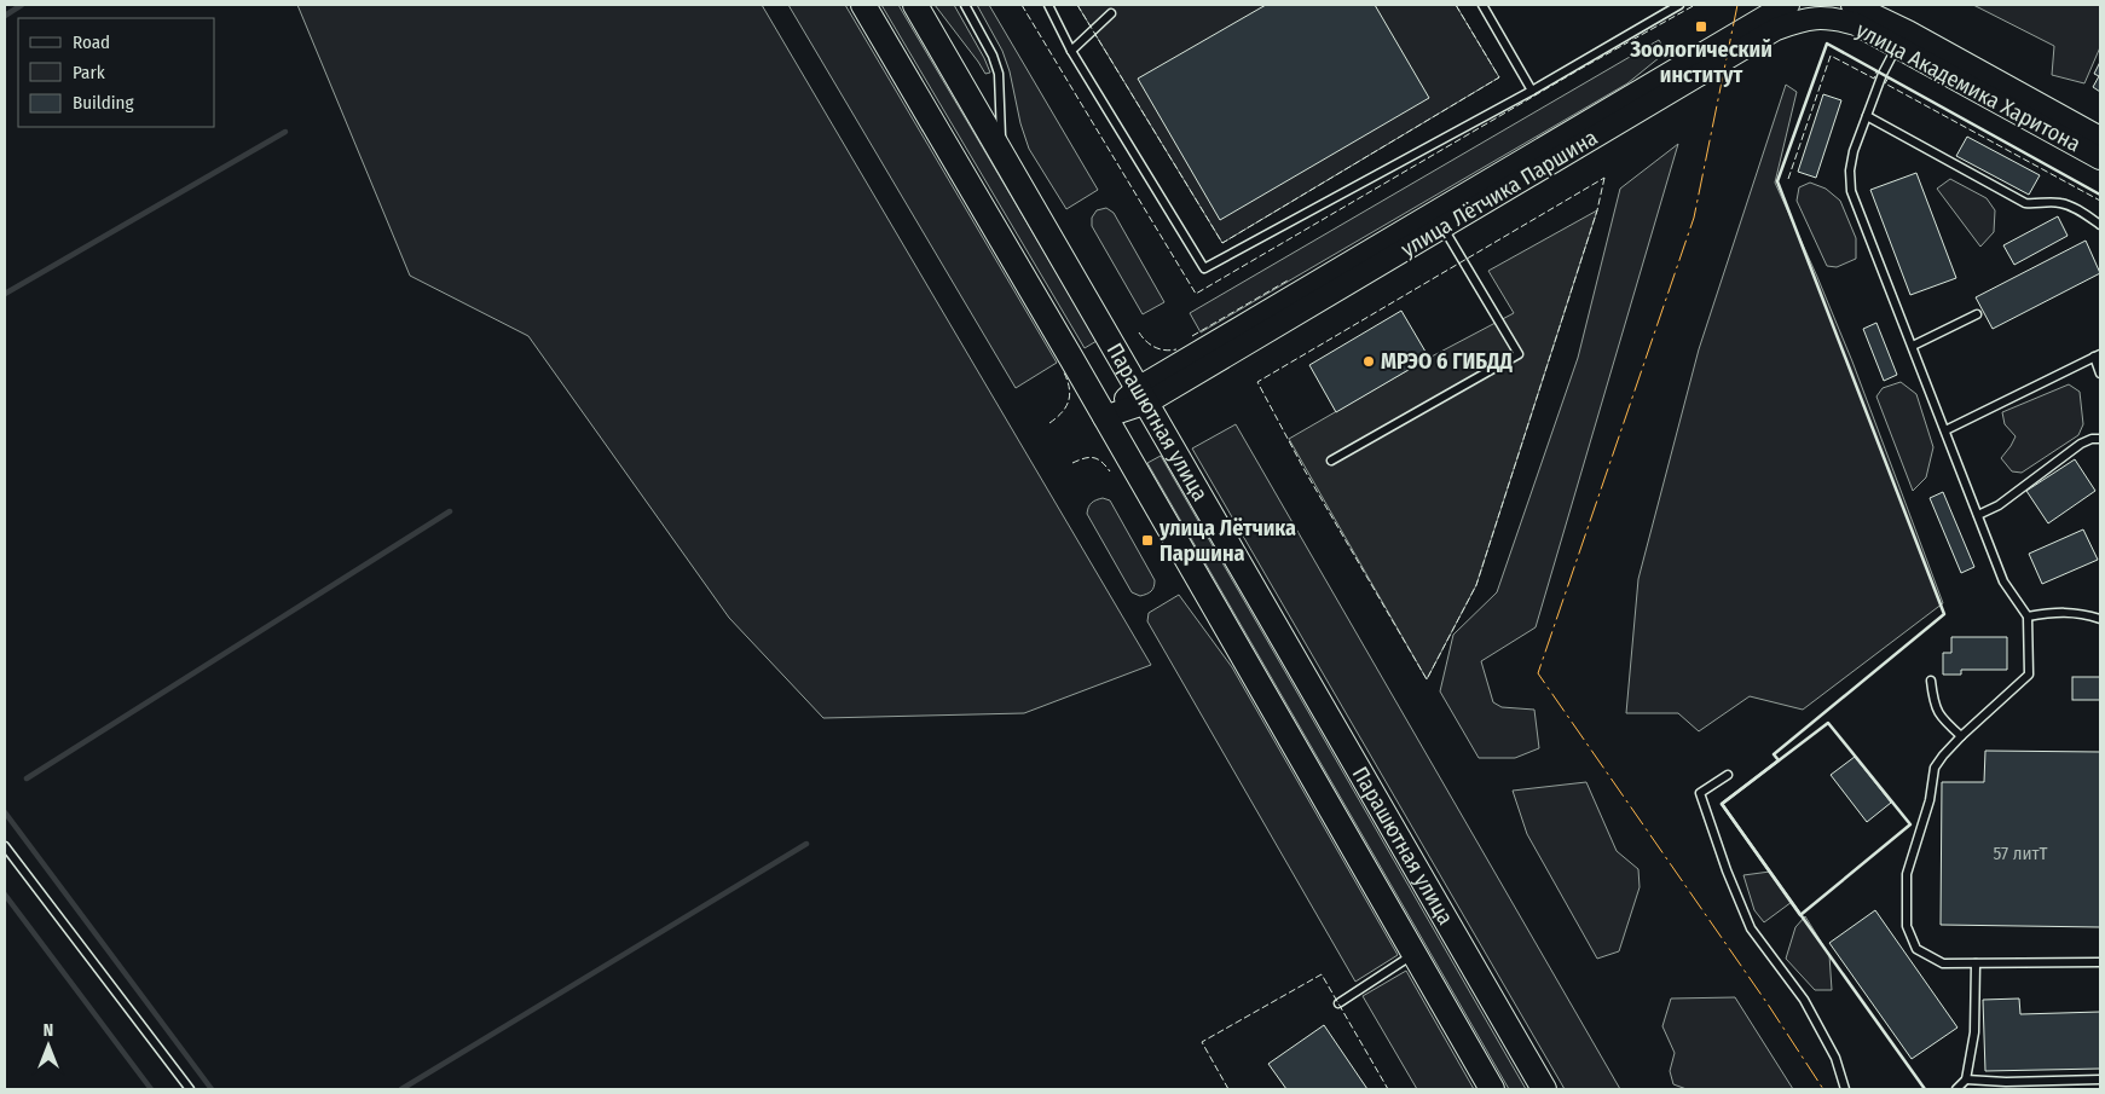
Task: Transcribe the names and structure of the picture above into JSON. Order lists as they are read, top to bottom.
{
  "streets": {
    "main road": ["Парашютная улица"],
    "street": ["улица Академика Харитона", "улица Лётчика Паршина"]
  },
  "crossings": [
    ["улица Академика Харитона", "улица Лётчика Паршина"],
    ["улица Лётчика Паршина", "Парашютная улица"]
  ],
  "places": {
    "transit": ["Зоологический институт", "улица Лётчика Паршина"],
    "other": ["МРЭО 6 ГИБДД"]
  },
  "house_numbers": ["57 литТ"],
  "legend": ["Road", "Park", "Building"],
  "north": "top"
}
